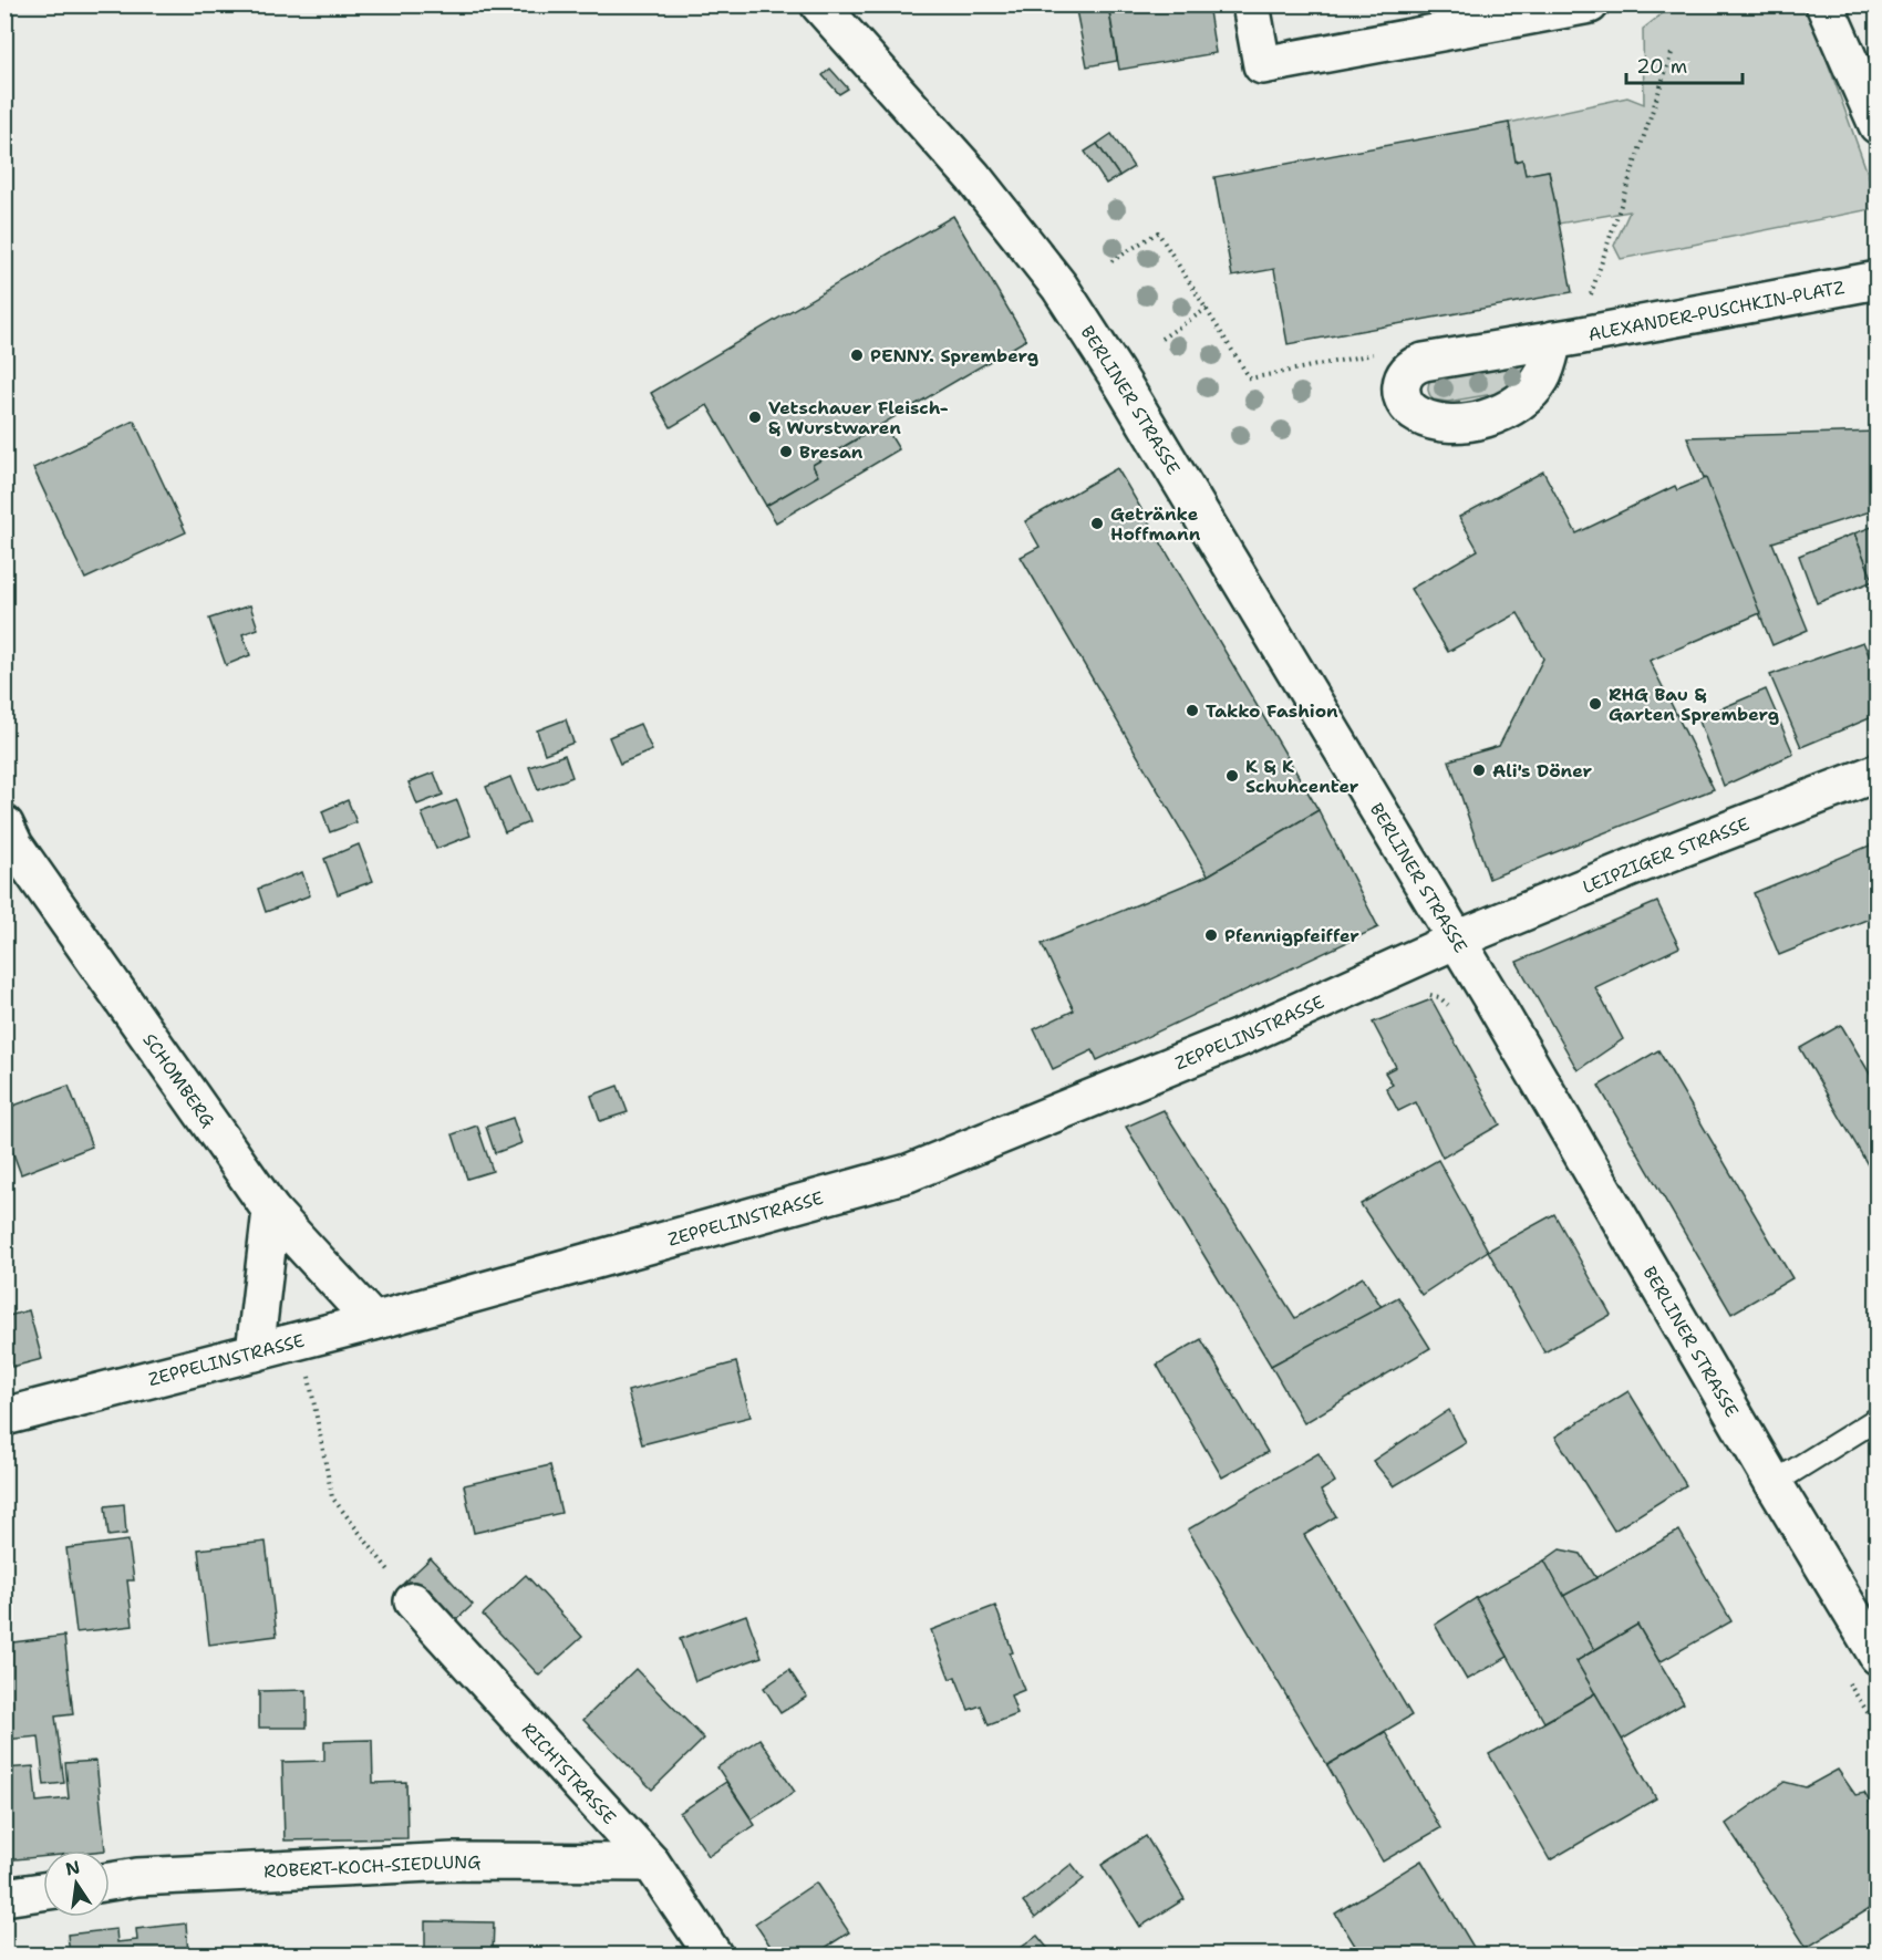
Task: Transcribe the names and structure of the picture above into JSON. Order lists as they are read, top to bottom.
{
  "streets": {
    "street": [
      "ALEXANDER-PUSCHKIN-PLATZ",
      "BERLINER STRASSE",
      "LEIPZIGER STRASSE",
      "ZEPPELINSTRASSE",
      "SCHOMBERG",
      "RICHTSTRASSE",
      "ROBERT-KOCH-SIEDLUNG"
    ]
  },
  "crossings": [
    ["BERLINER STRASSE", "LEIPZIGER STRASSE"],
    ["BERLINER STRASSE", "ZEPPELINSTRASSE"],
    ["LEIPZIGER STRASSE", "ZEPPELINSTRASSE"],
    ["ZEPPELINSTRASSE", "SCHOMBERG"],
    ["RICHTSTRASSE", "ROBERT-KOCH-SIEDLUNG"]
  ],
  "places": [
    "PENNY. Spremberg",
    "Vetschauer Fleisch- & Wurstwaren",
    "Bresan",
    "Getränke Hoffmann",
    "RHG Bau & Garten Spremberg",
    "Takko Fashion",
    "Ali's Döner",
    "K & K Schuhcenter",
    "Pfennigpfeiffer"
  ],
  "scale_bar": "20 m",
  "north": "top"
}
